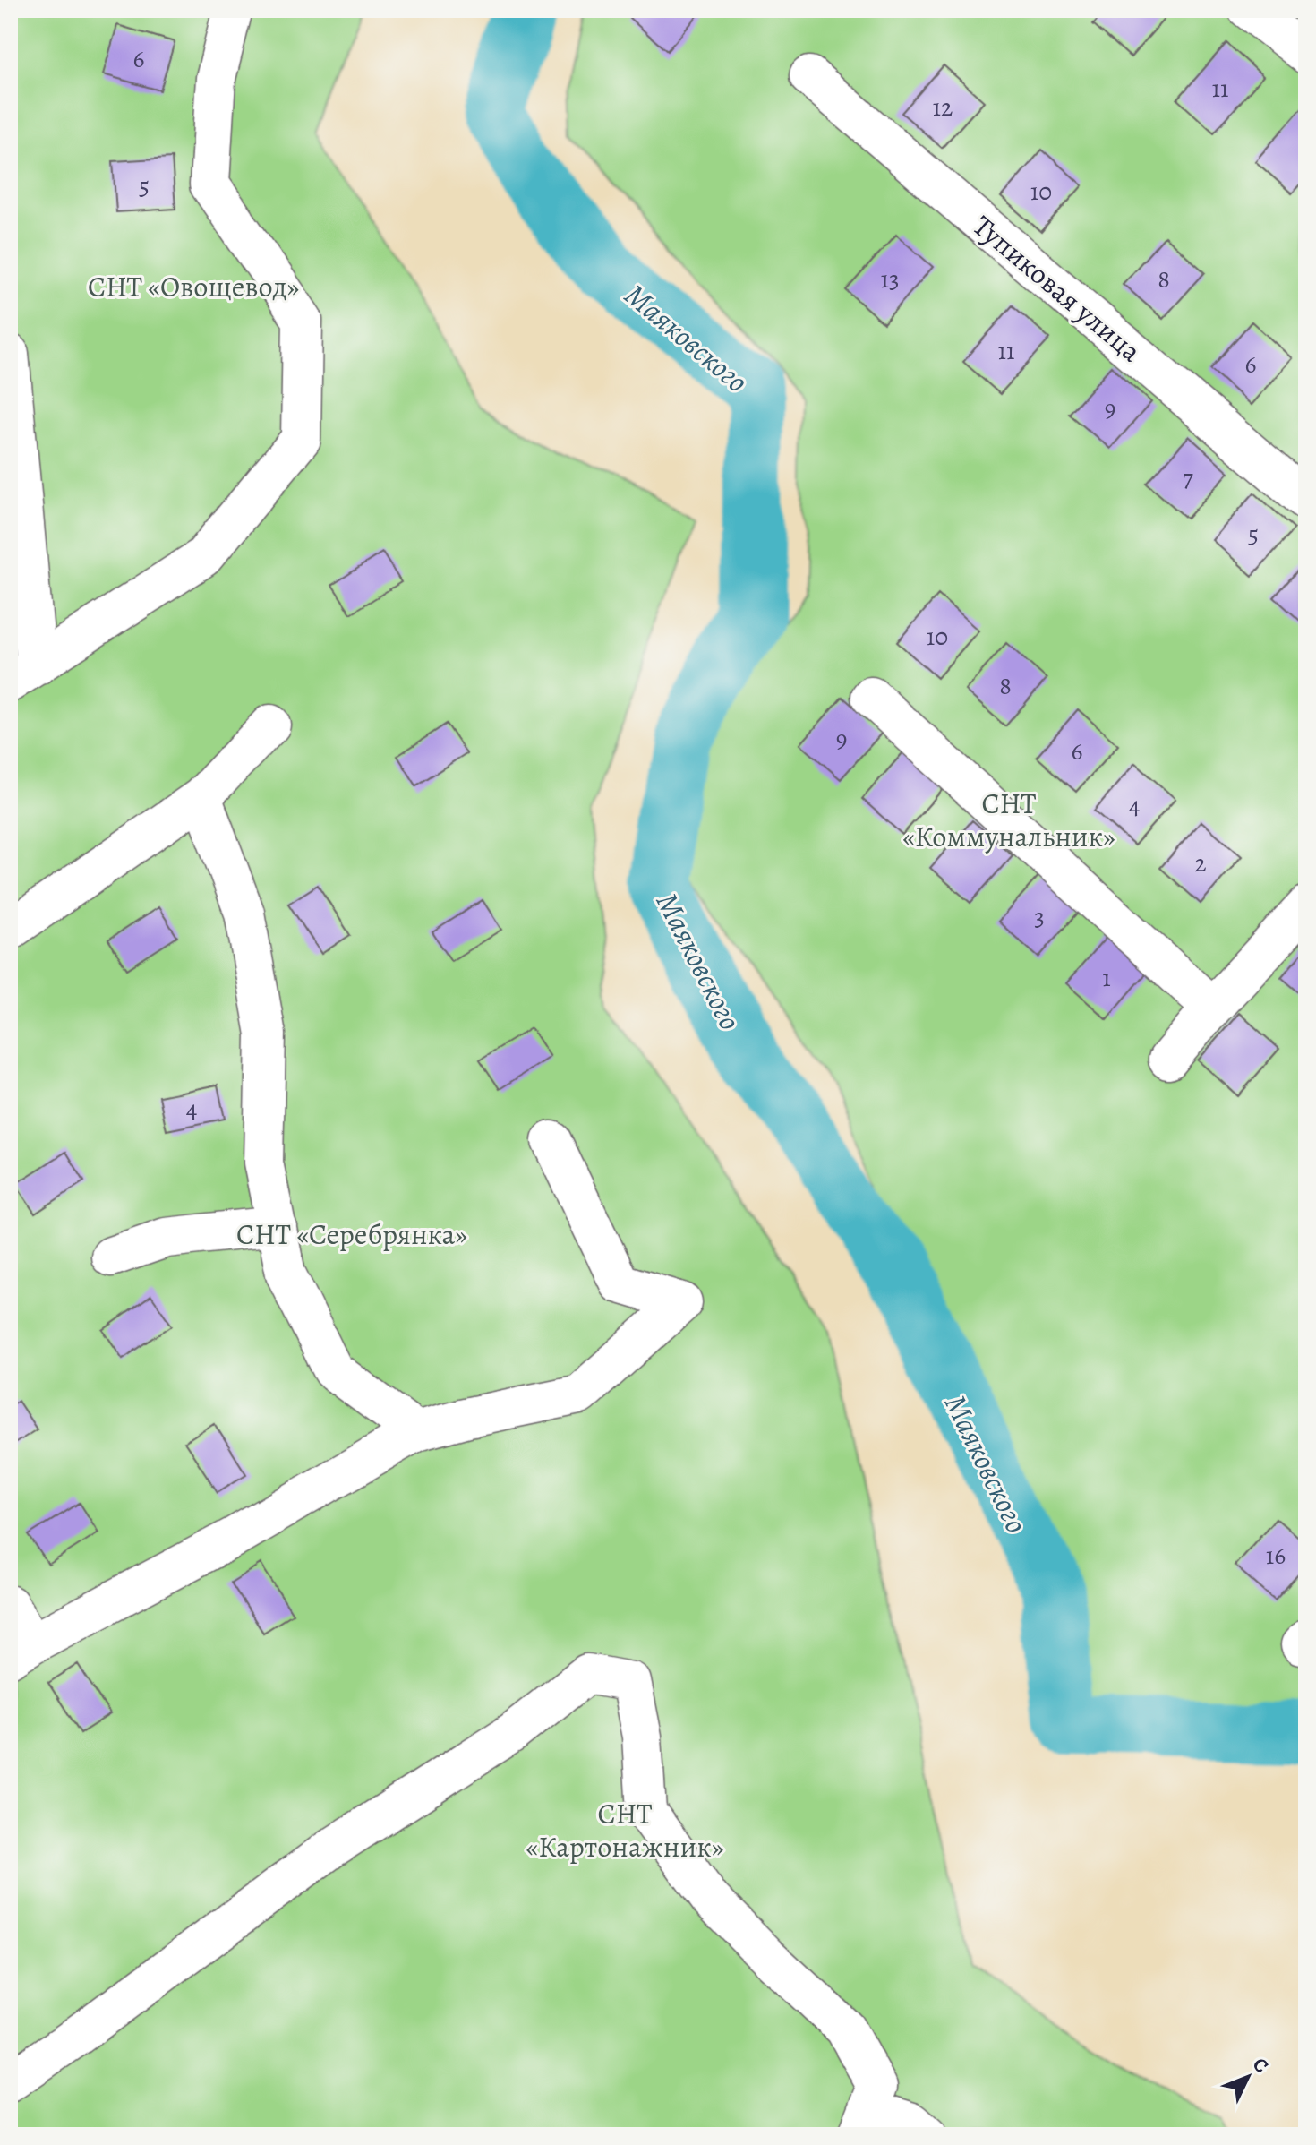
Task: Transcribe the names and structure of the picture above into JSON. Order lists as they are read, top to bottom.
{
  "streets": {
    "street": ["Тупиковая улица"]
  },
  "water": ["Маяковского"],
  "parks": [
    "СНТ «Овощевод»",
    "СНТ «Коммунальник»",
    "СНТ «Серебрянка»",
    "СНТ «Картонажник»"
  ],
  "house_numbers": [
    "6",
    "11",
    "12",
    "5",
    "10",
    "13",
    "8",
    "11",
    "6",
    "9",
    "7",
    "5",
    "10",
    "8",
    "9",
    "6",
    "4",
    "2",
    "3",
    "1",
    "4",
    "16"
  ],
  "north": "top right"
}
